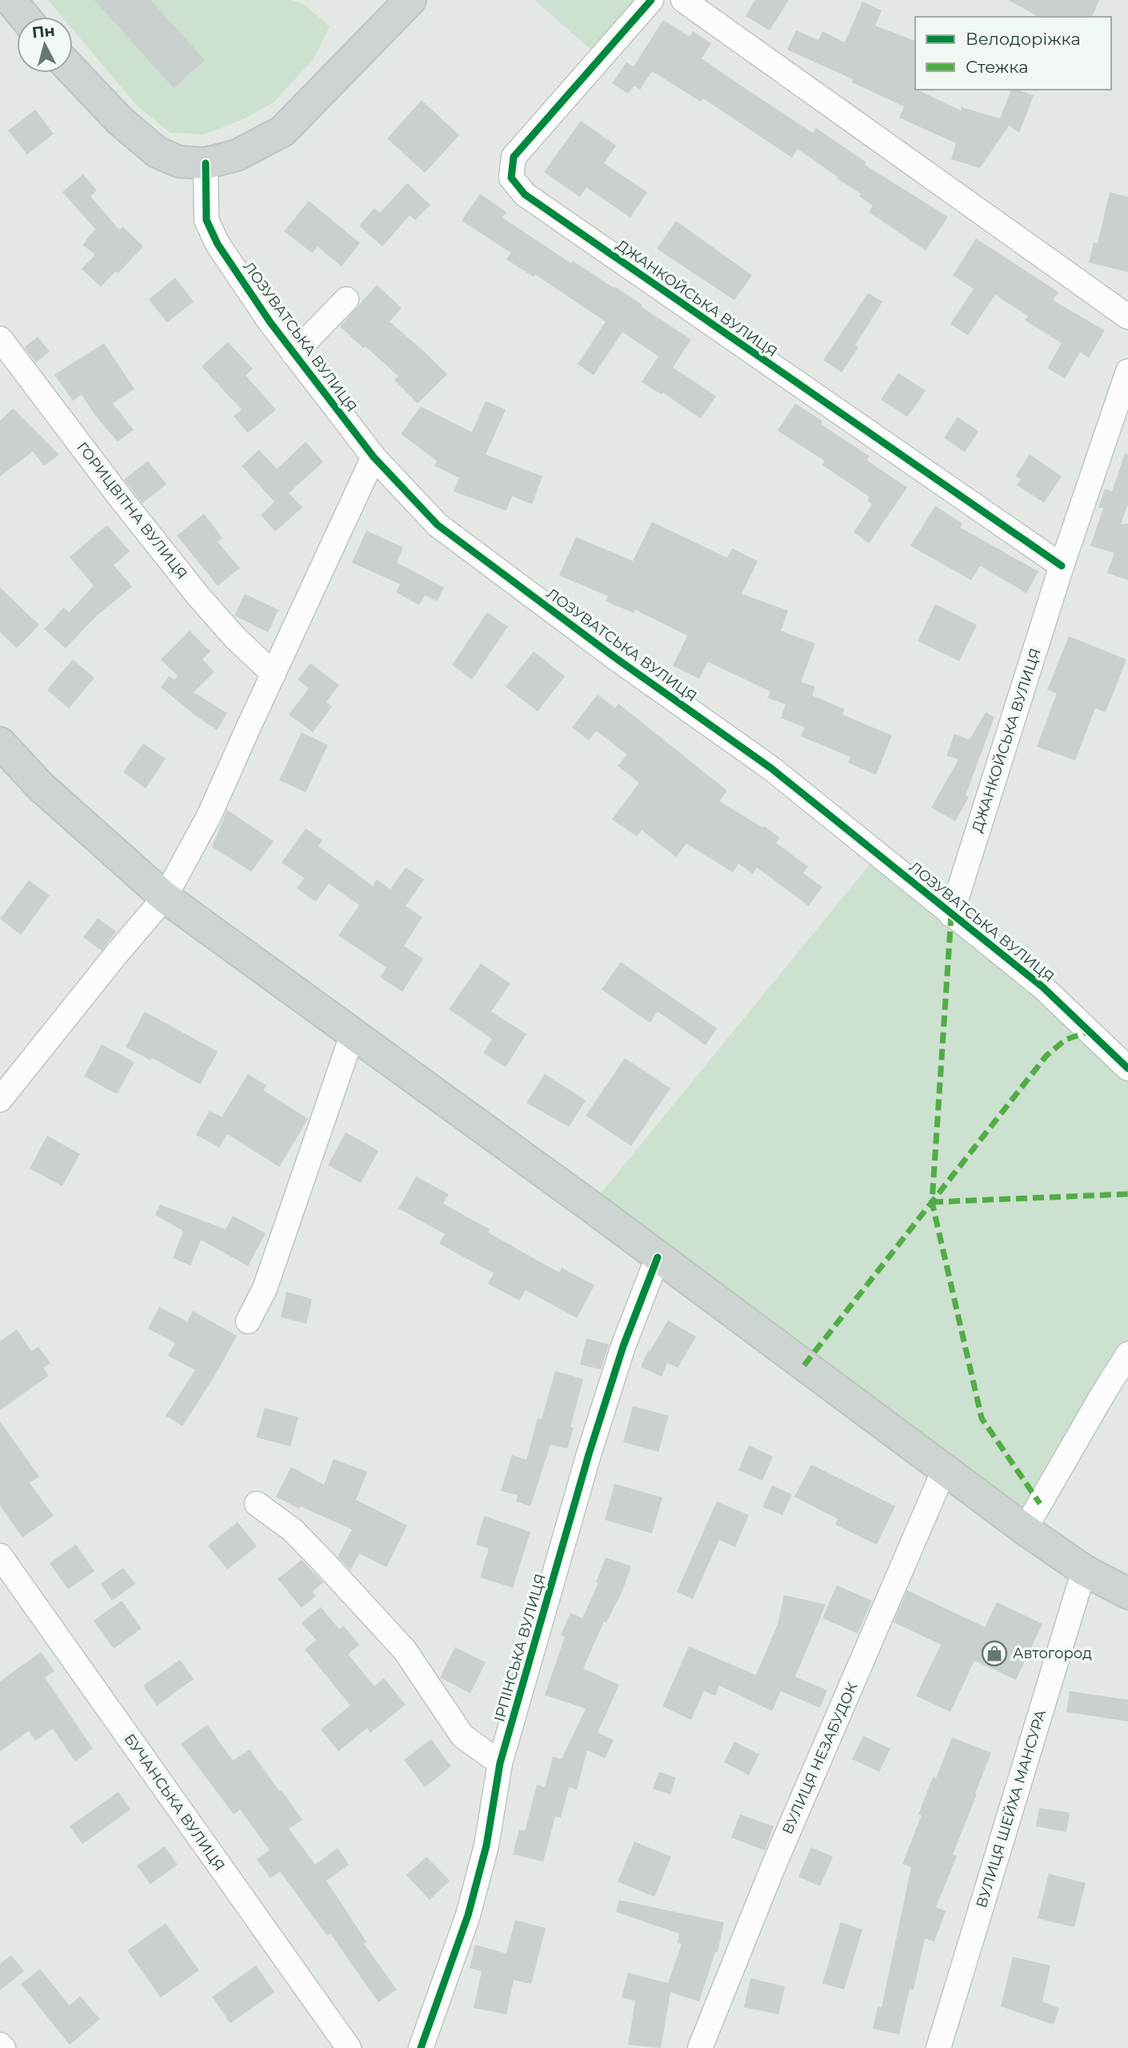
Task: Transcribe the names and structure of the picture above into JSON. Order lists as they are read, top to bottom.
{
  "streets": {
    "street": [
      "ДЖАНКОЙСЬКА ВУЛИЦЯ",
      "ЛОЗУВАТСЬКА ВУЛИЦЯ",
      "ГОРИЦВІТНА ВУЛИЦЯ",
      "ІРПІНСЬКА ВУЛИЦЯ",
      "ВУЛИЦЯ НЕЗАБУДОК",
      "БУЧАНСЬКА ВУЛИЦЯ",
      "ВУЛИЦЯ ШЕЙХА МАНСУРА"
    ]
  },
  "crossings": [
    ["ДЖАНКОЙСЬКА ВУЛИЦЯ", "ЛОЗУВАТСЬКА ВУЛИЦЯ"]
  ],
  "places": {
    "shop": ["Автогород"]
  },
  "legend": ["Велодоріжка", "Стежка"],
  "north": "top"
}
